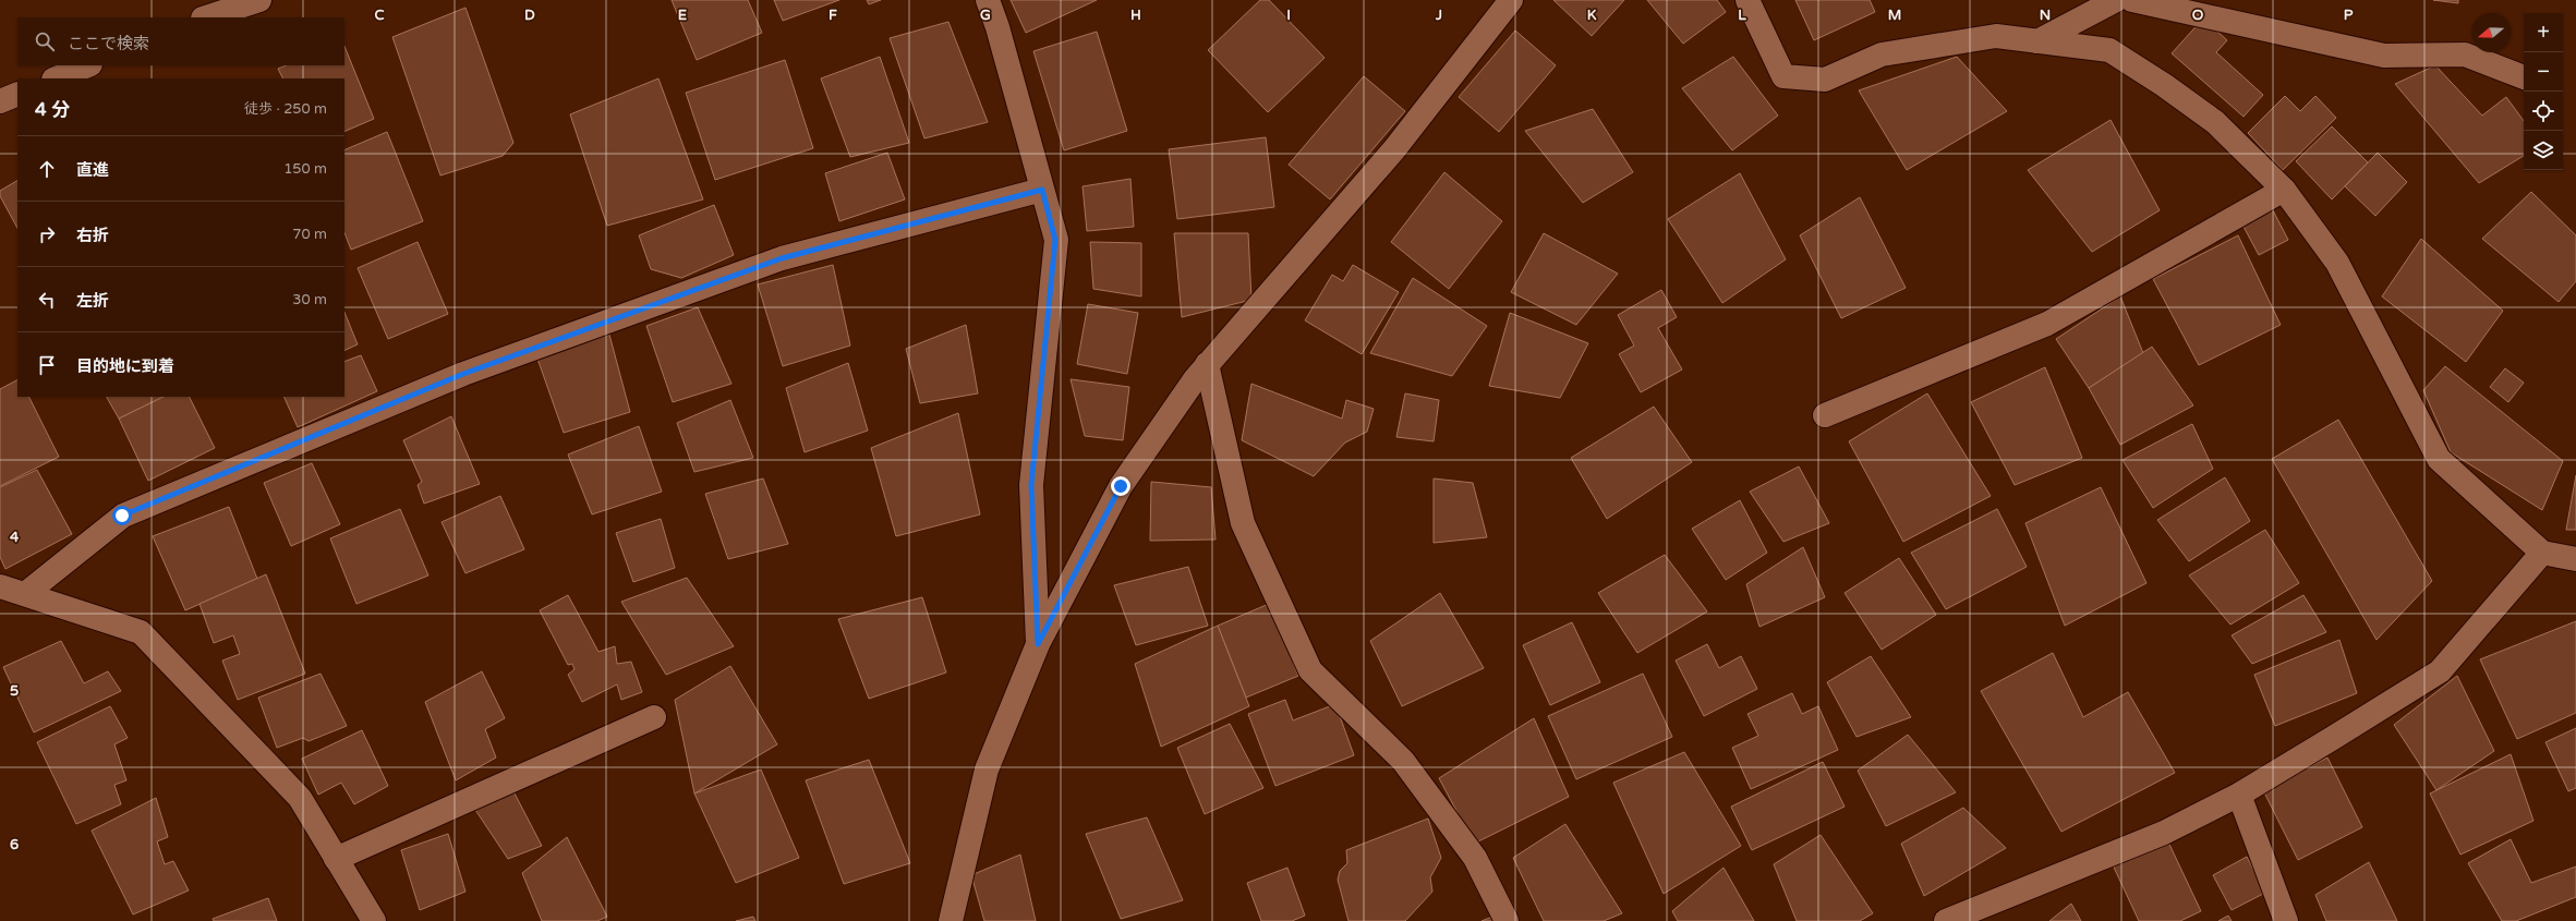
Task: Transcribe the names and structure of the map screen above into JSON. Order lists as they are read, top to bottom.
{
  "north": "left",
  "page": {
    "map_buttons": ["+", "−"],
    "search": "ここで検索",
    "heading": ["4 分", "徒歩 · 250 m"],
    "list": [
      ["直進", "150 m"],
      ["右折", "70 m"],
      ["左折", "30 m"],
      "目的地に到着"
    ]
  },
  "grid": {
    "columns": [
      "C",
      "D",
      "E",
      "F",
      "G",
      "H",
      "I",
      "J",
      "K",
      "L",
      "M",
      "N",
      "O",
      "P"
    ],
    "rows": ["4", "5", "6"]
  }
}
